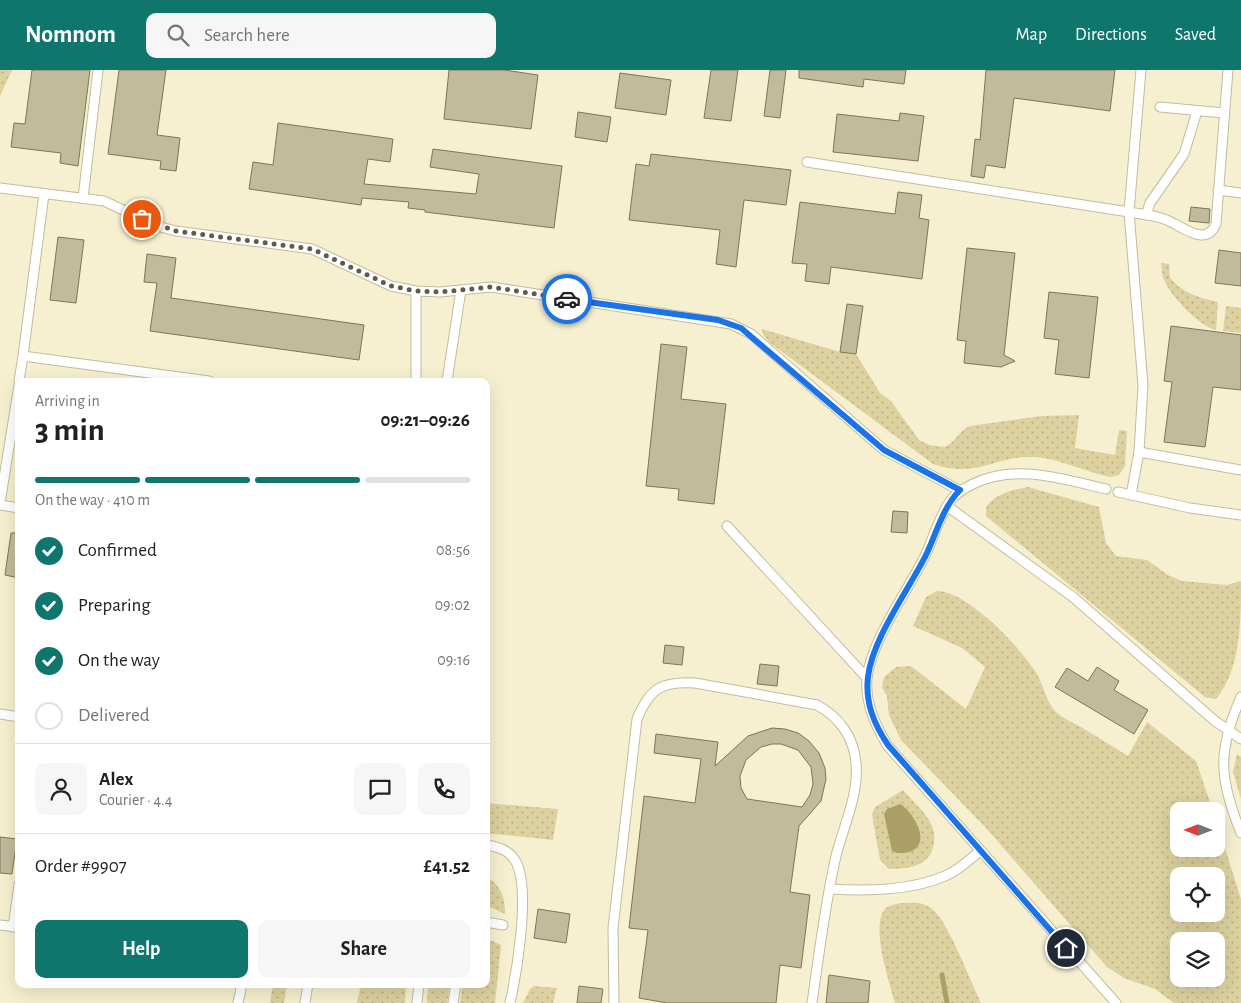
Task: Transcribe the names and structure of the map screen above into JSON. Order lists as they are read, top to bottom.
{
  "north": "left",
  "page": {
    "header": "Nomnom",
    "search": "Search here",
    "nav": ["Map", "Directions", "Saved"],
    "heading": ["3 min", "Arriving in", "09:21–09:26"],
    "panel": [
      "Alex",
      "Courier · 4.4",
      "Order #9907",
      "£41.52"
    ],
    "bar": "On the way · 410 m",
    "list": [
      ["Confirmed", "08:56"],
      ["Preparing", "09:02"],
      ["On the way", "09:16"],
      "Delivered"
    ],
    "buttons": ["Help", "Share"]
  }
}
